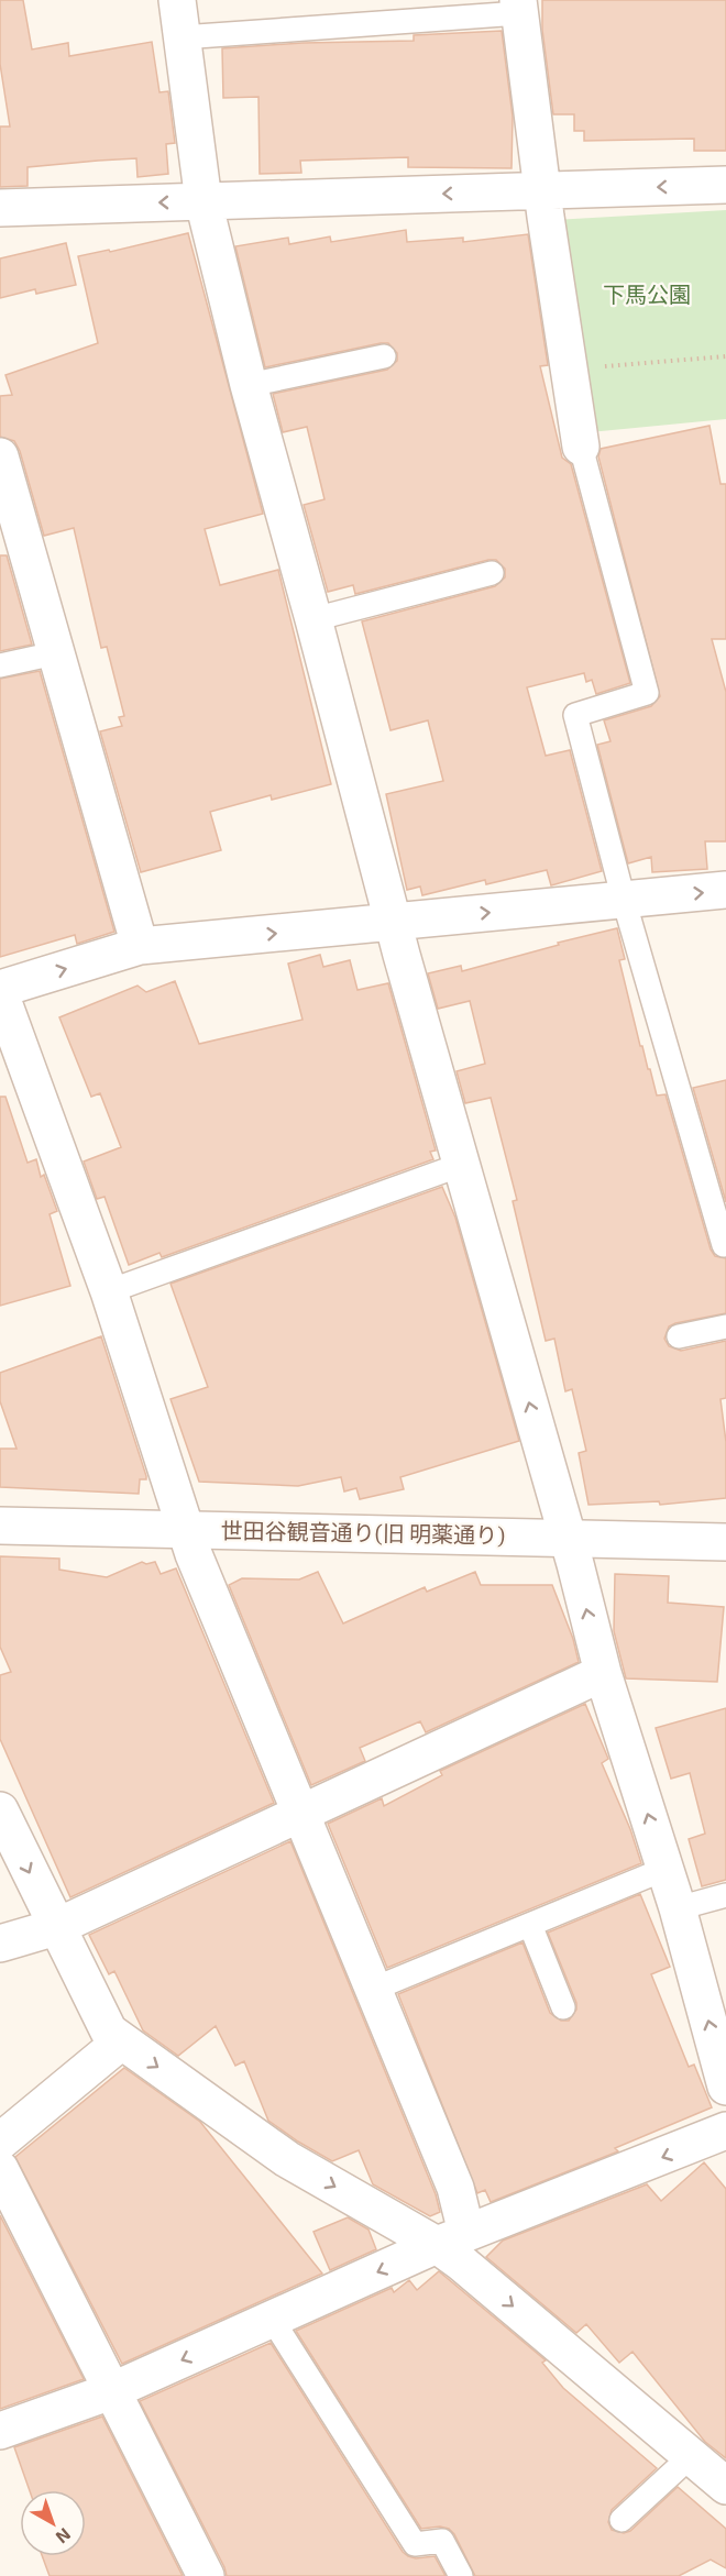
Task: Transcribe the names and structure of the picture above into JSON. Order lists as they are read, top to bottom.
{
  "streets": {
    "street": ["世田谷観音通り(旧 明薬通り)"]
  },
  "parks": ["下馬公園"],
  "north": "bottom right"
}
